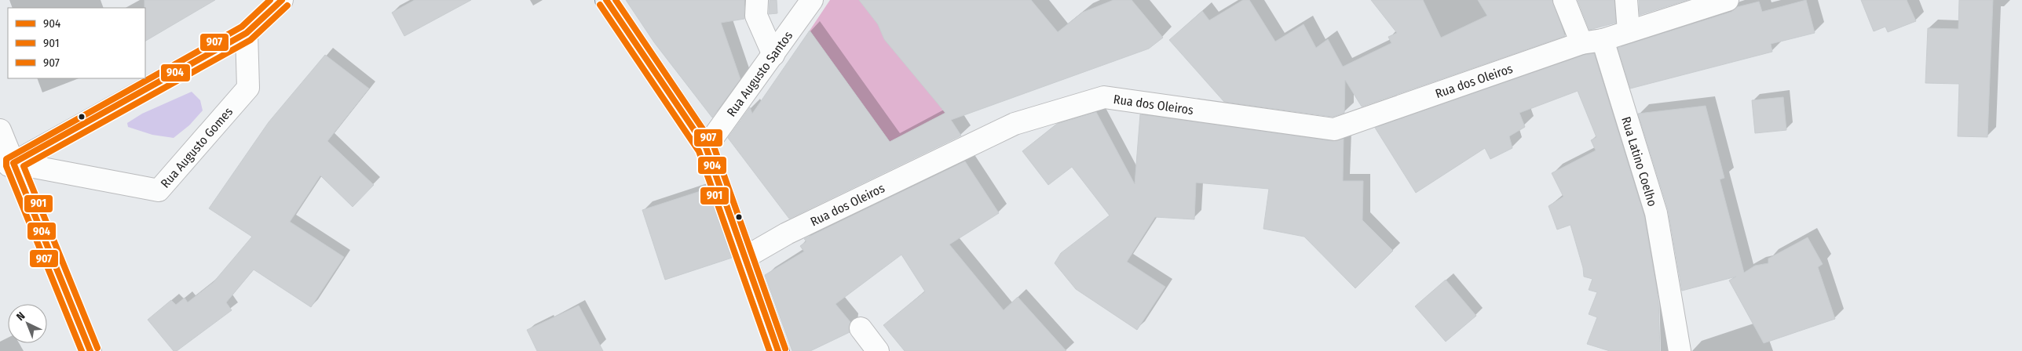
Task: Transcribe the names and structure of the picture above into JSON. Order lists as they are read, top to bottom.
{
  "streets": {
    "street": [
      "Rua Augusto Santos",
      "Rua dos Oleiros",
      "Rua Augusto Gomes",
      "Rua Latino Coelho"
    ]
  },
  "lines": ["transit line 904", "transit line 907", "transit line 901"],
  "legend": ["904", "901", "907"],
  "north": "top left"
}
